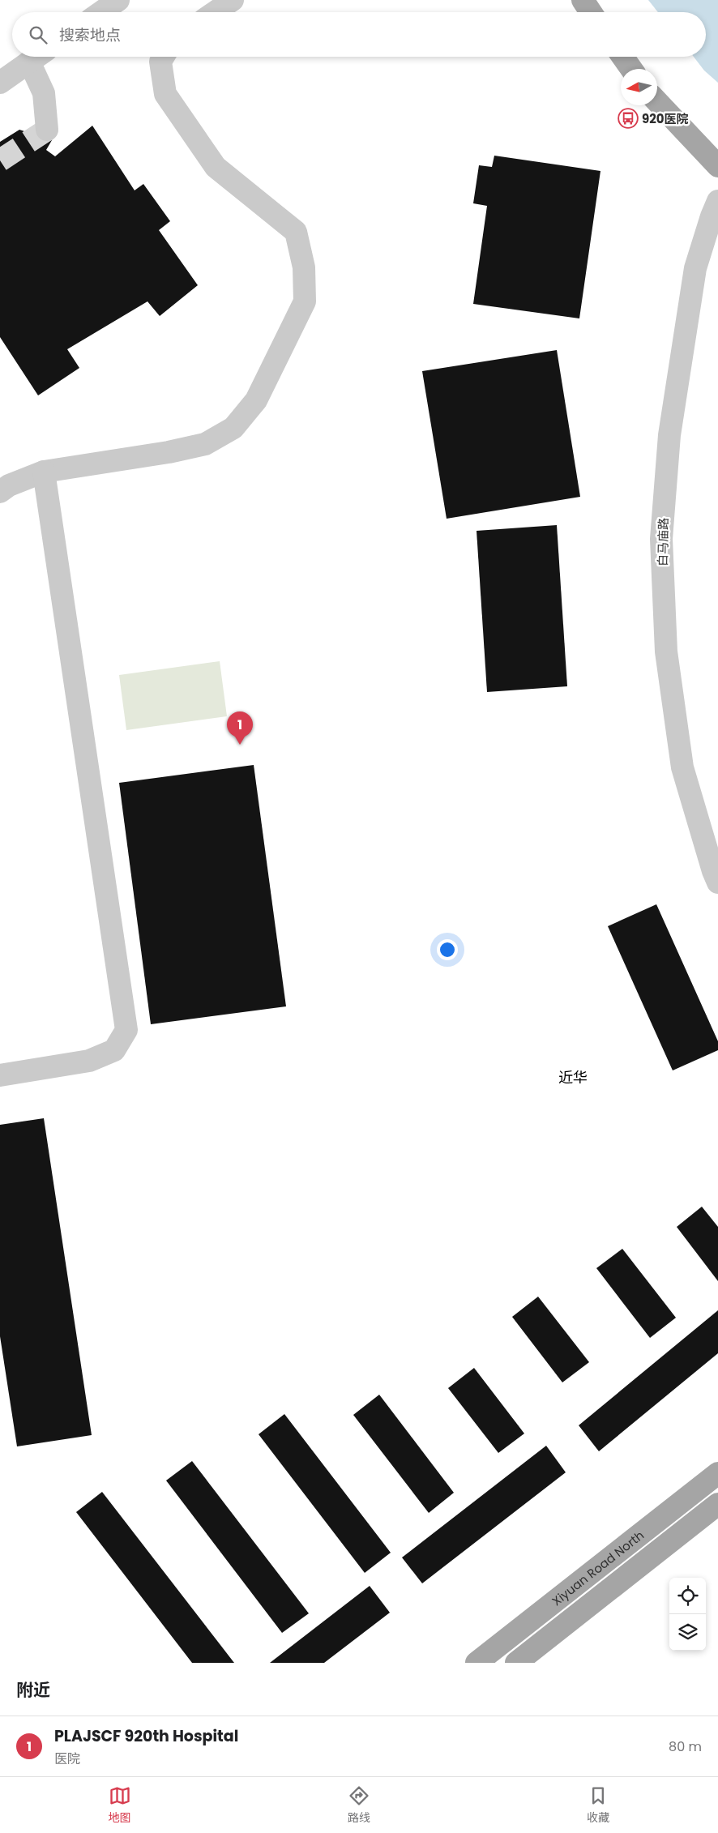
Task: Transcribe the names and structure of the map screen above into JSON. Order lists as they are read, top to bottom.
{
  "streets": {
    "main road": ["Xiyuan Road North"],
    "street": ["白马庙路"]
  },
  "districts": ["近华"],
  "places": {
    "bus stop": ["920医院"]
  },
  "north": "left",
  "page": {
    "search": "搜索地点",
    "pins": "1",
    "heading": "附近",
    "list": [
      {
        "mark": "1",
        "name": "PLAJSCF 920th Hospital",
        "note": "医院",
        "value": "80 m"
      }
    ],
    "nav": ["地图", "路线", "收藏"]
  }
}
